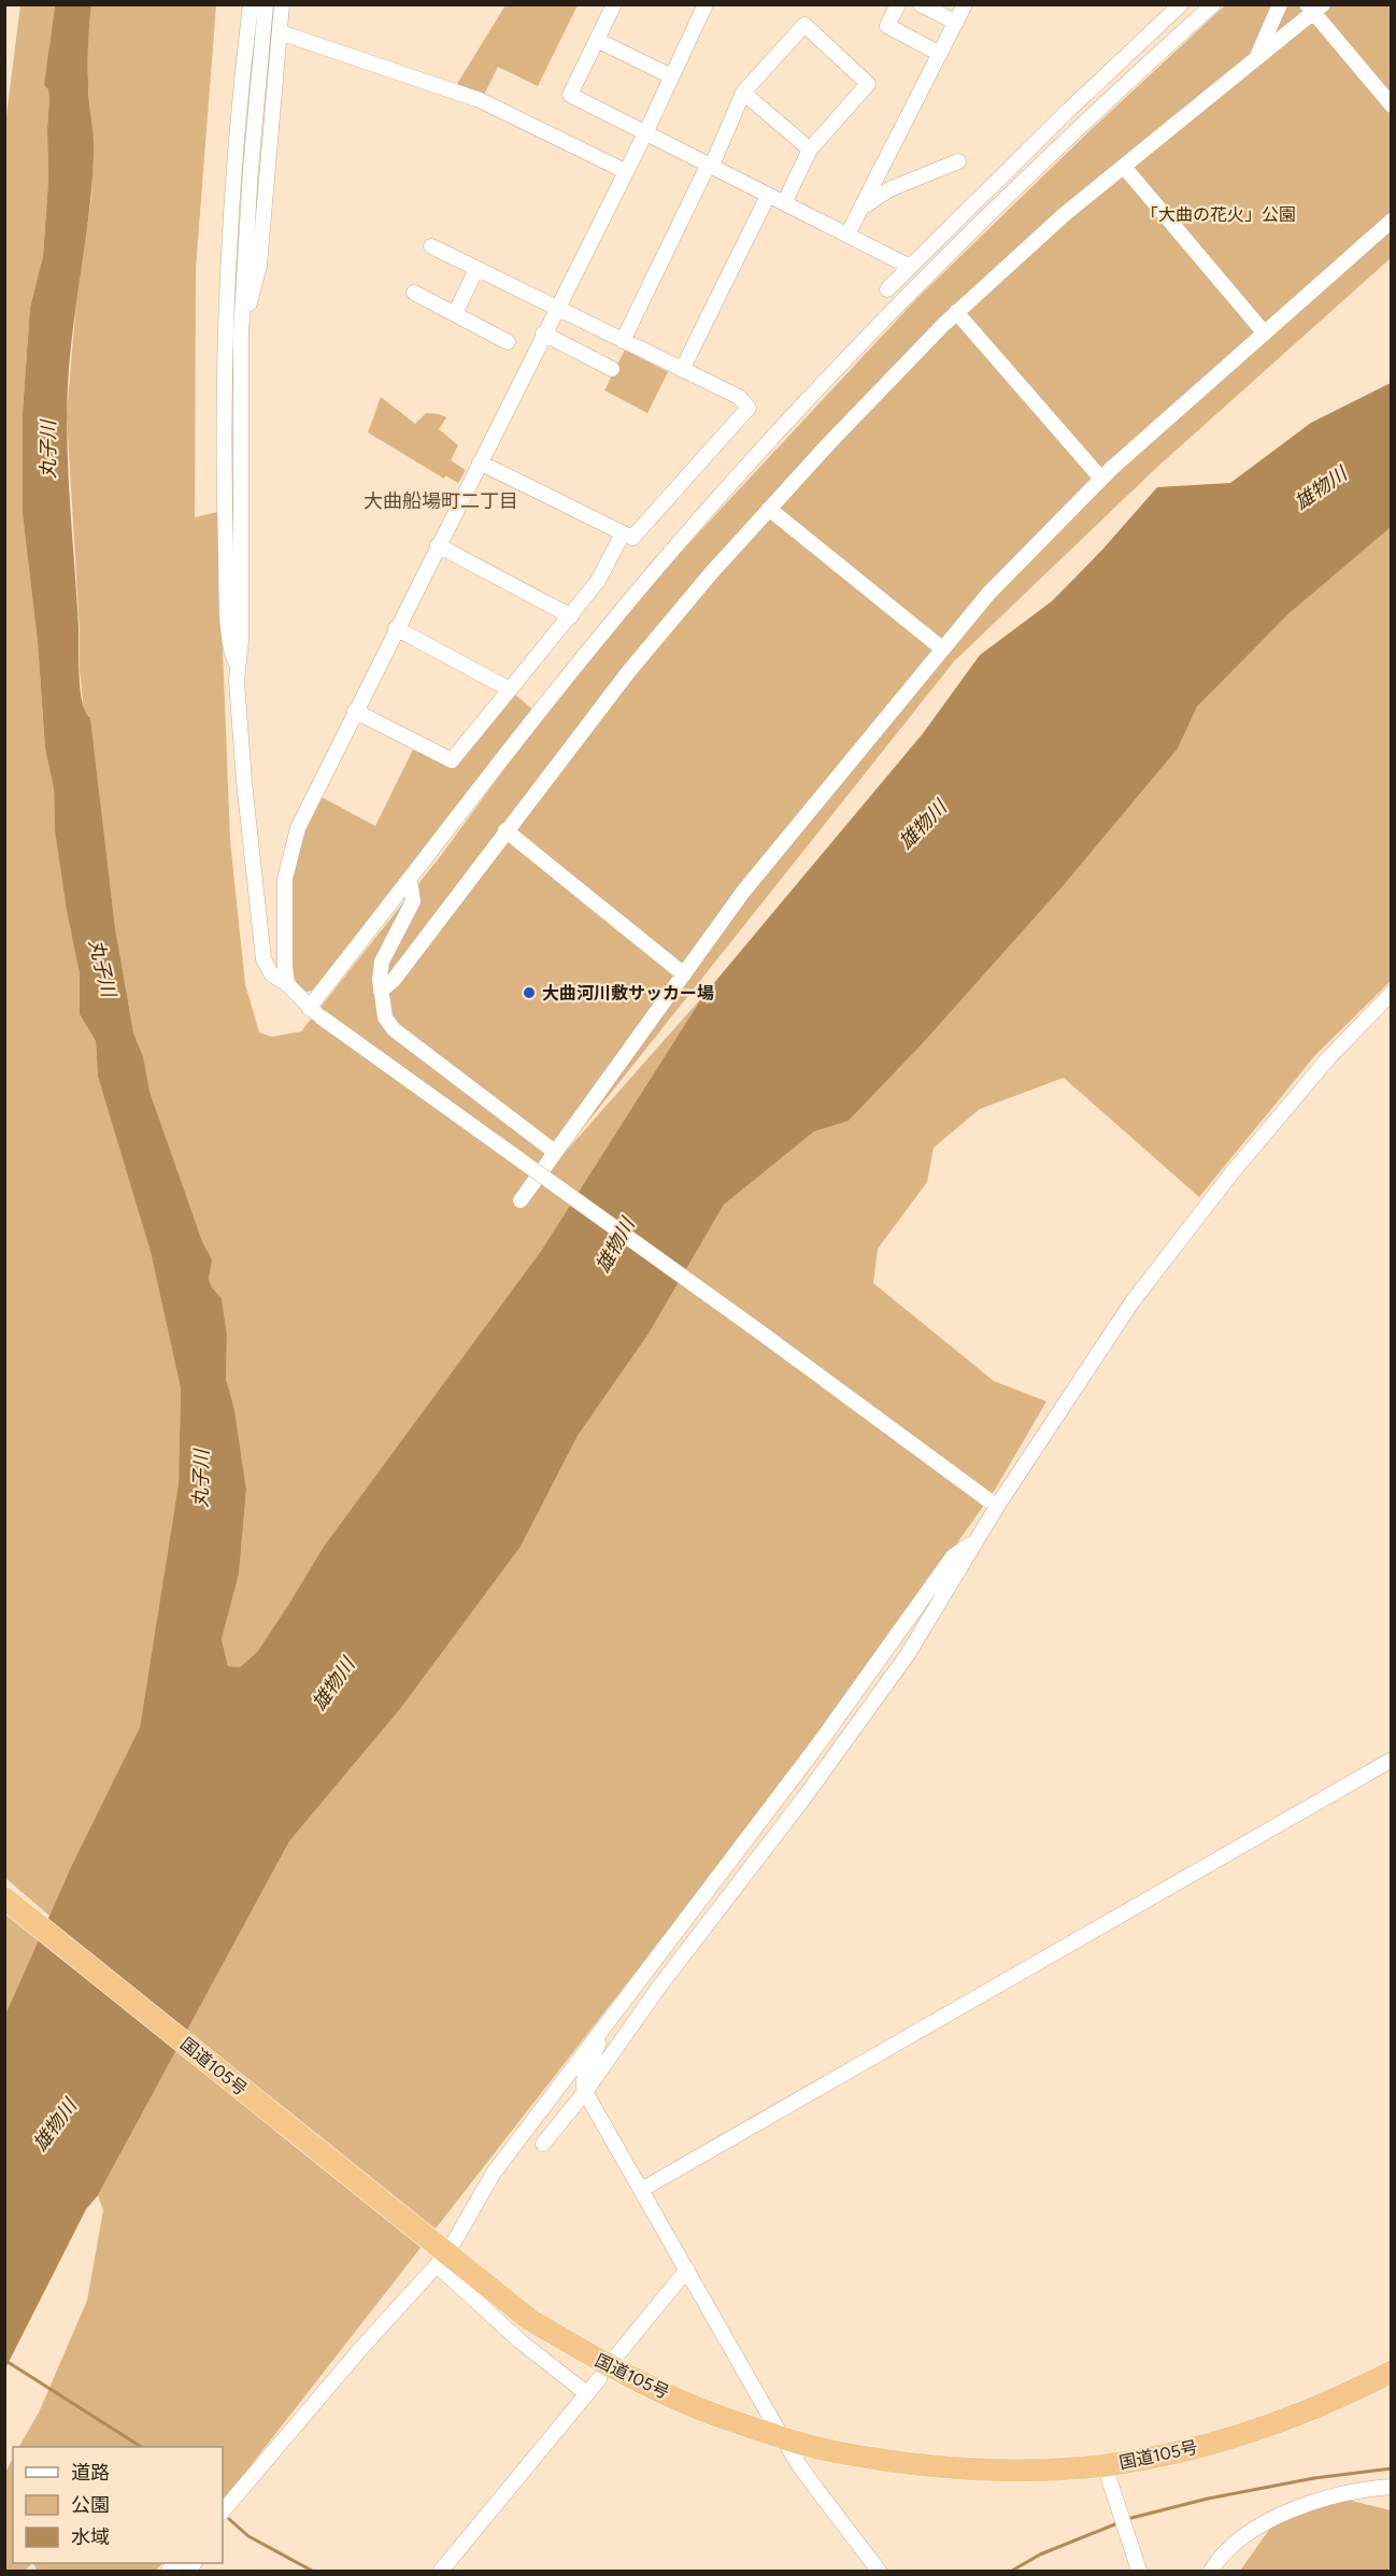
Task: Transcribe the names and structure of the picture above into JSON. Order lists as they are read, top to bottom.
{
  "streets": {
    "highway": ["国道105号"]
  },
  "districts": ["大曲船場町二丁目"],
  "water": ["丸子川", "雄物川"],
  "parks": ["「大曲の花火」公園"],
  "places": ["大曲河川敷サッカー場"],
  "legend": ["道路", "公園", "水域"]
}
